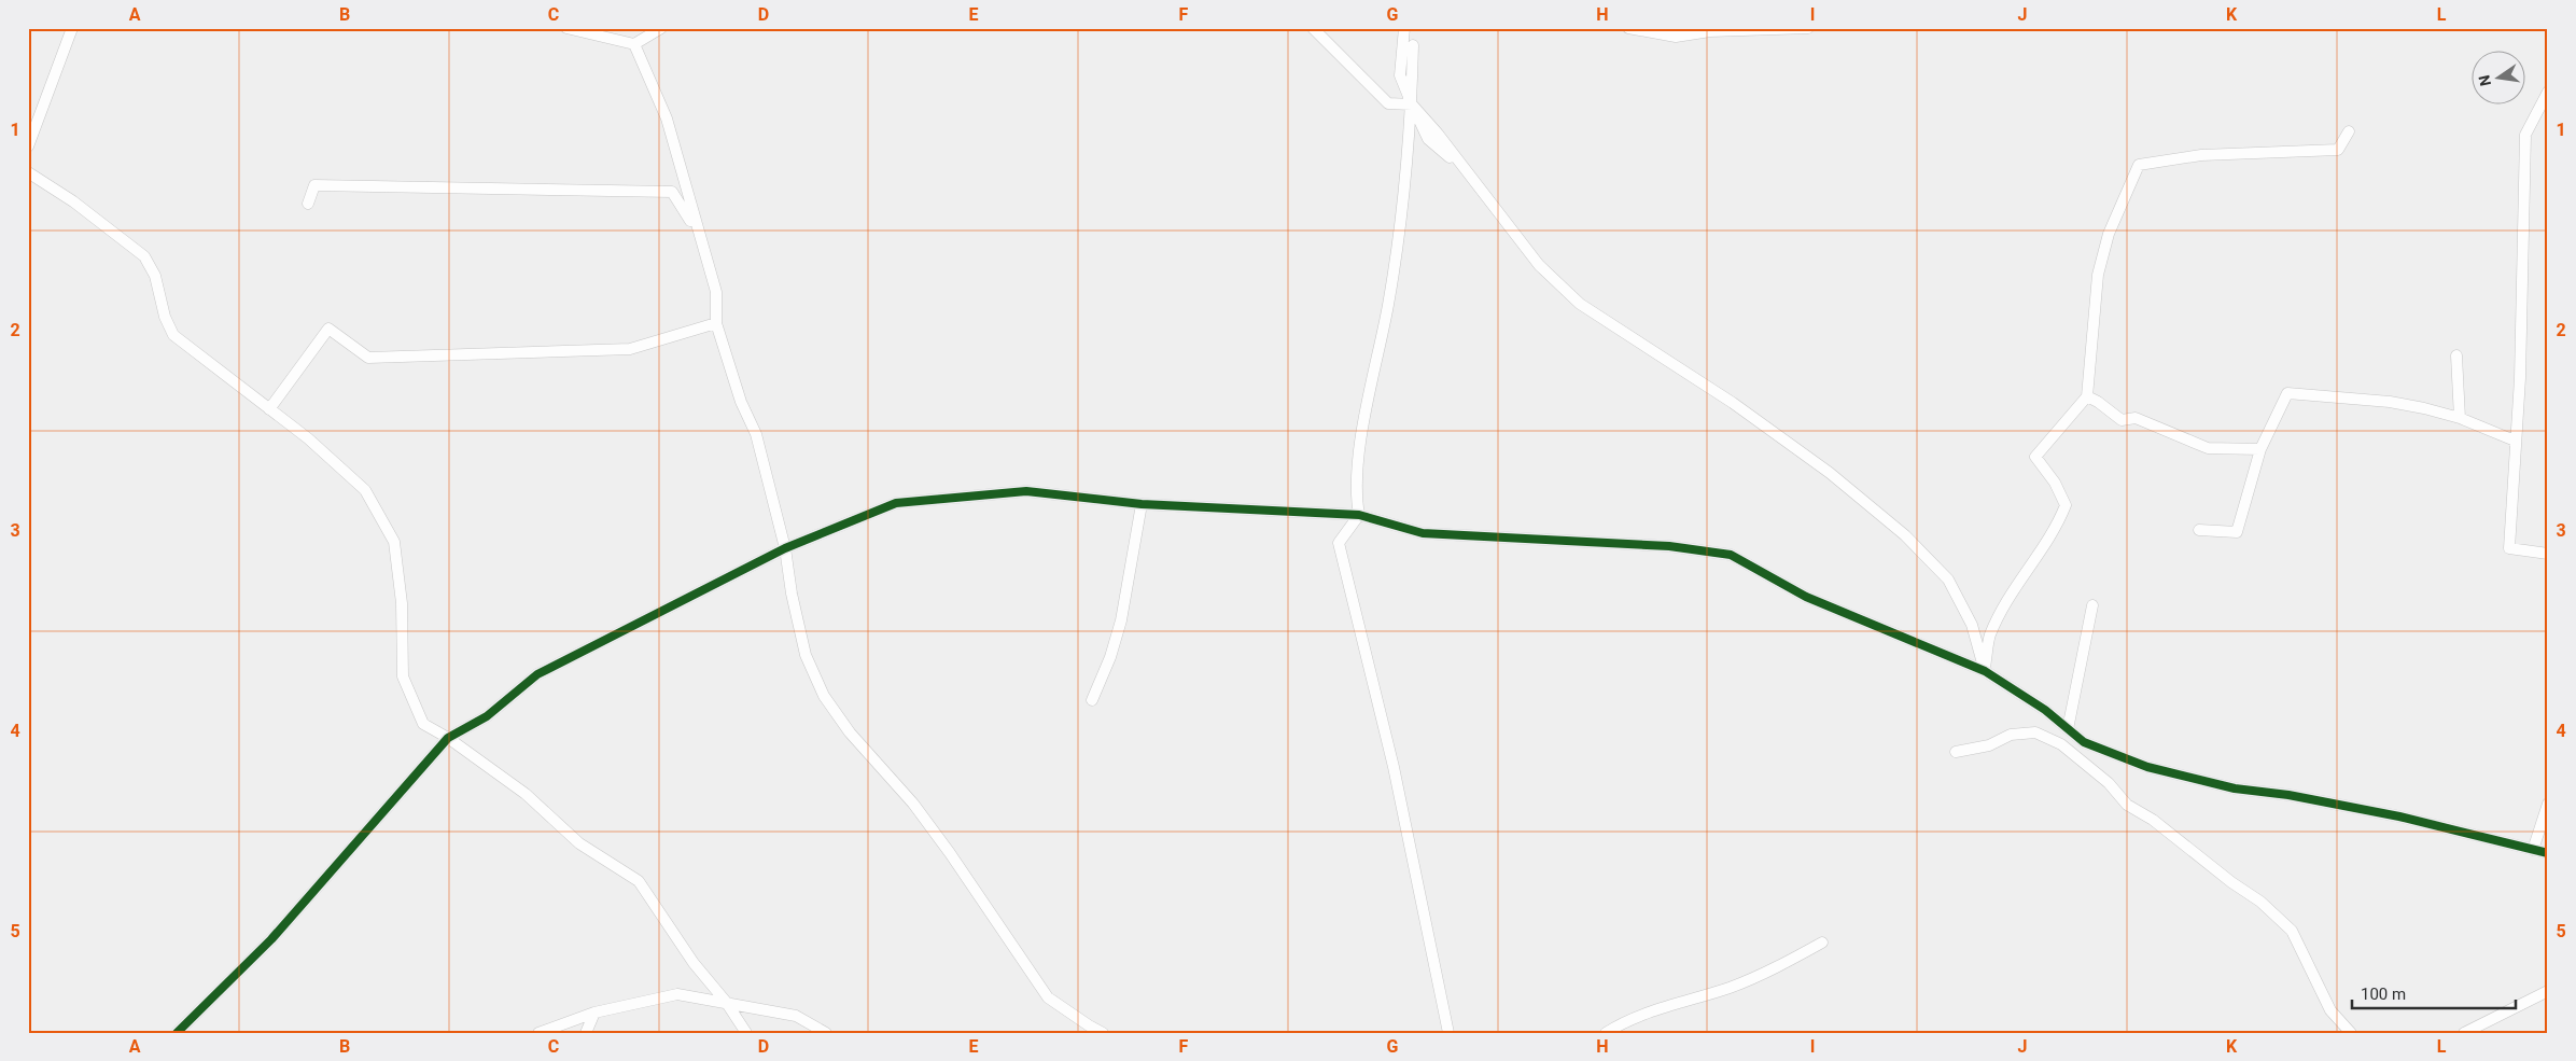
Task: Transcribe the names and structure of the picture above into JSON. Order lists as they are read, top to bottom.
{
  "scale_bar": "100 m",
  "north": "left",
  "grid": {
    "columns": [
      "A",
      "B",
      "C",
      "D",
      "E",
      "F",
      "G",
      "H",
      "I",
      "J",
      "K",
      "L"
    ],
    "rows": [
      "1",
      "2",
      "3",
      "4",
      "5"
    ]
  }
}
